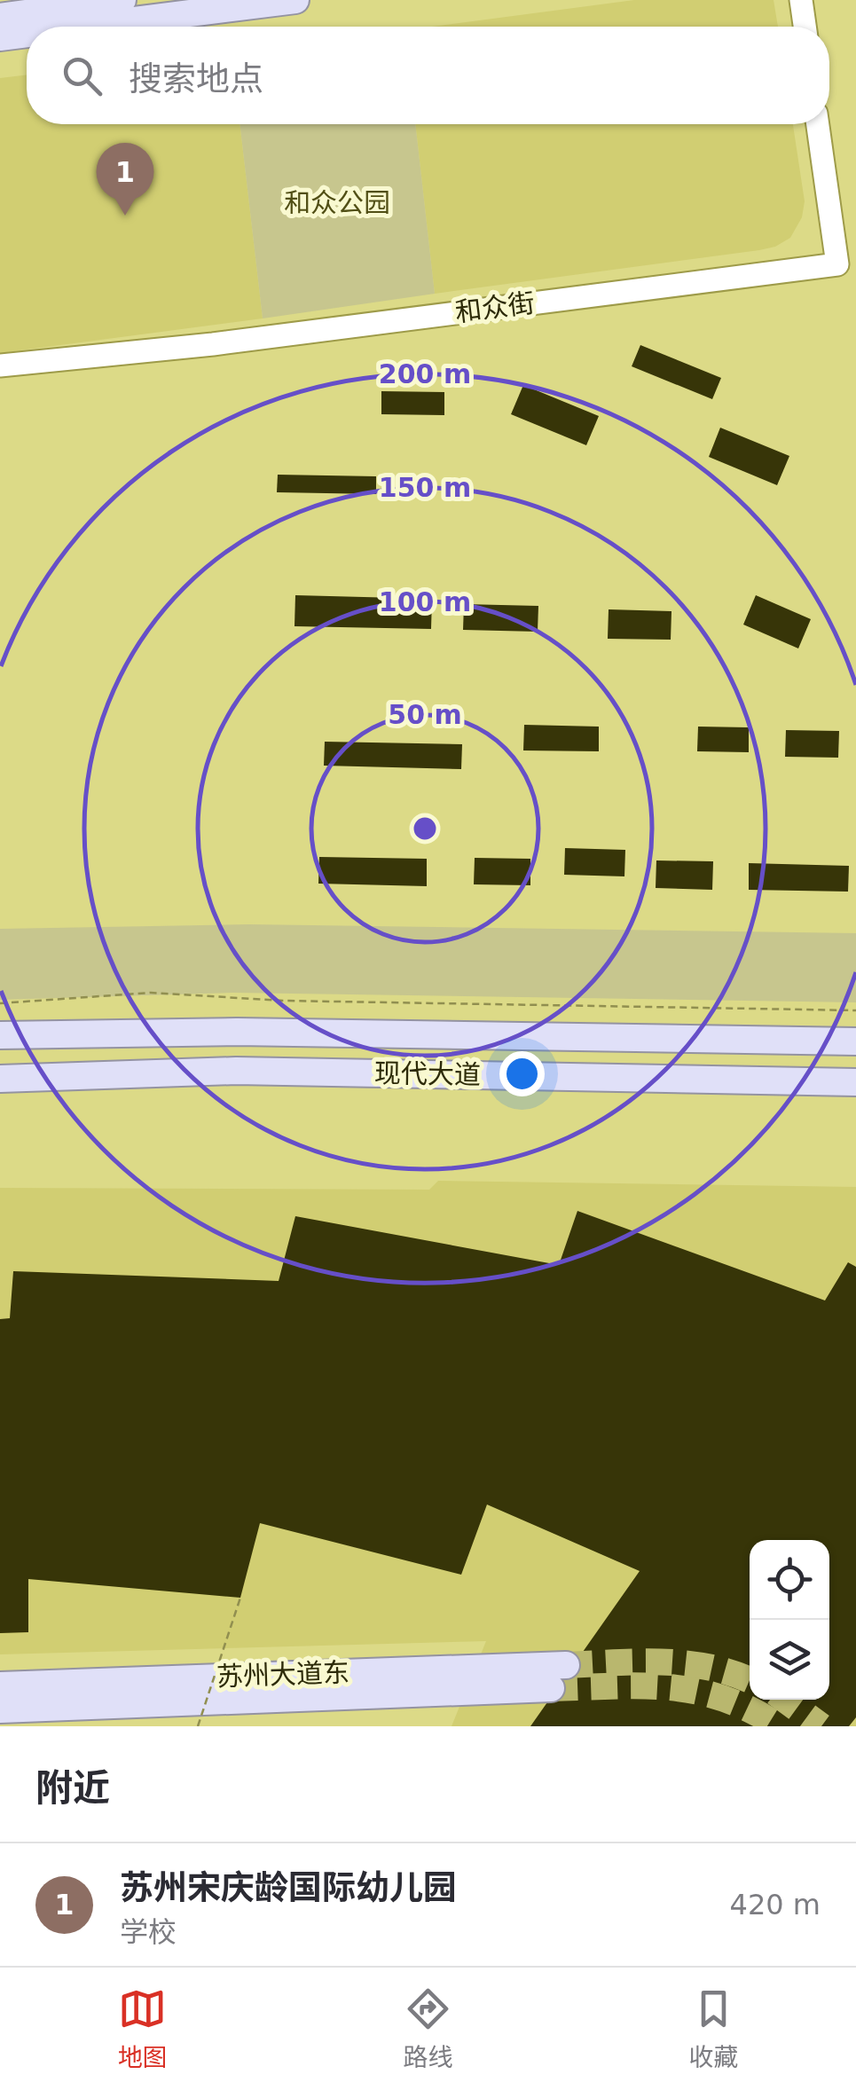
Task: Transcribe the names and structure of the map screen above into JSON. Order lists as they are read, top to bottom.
{
  "streets": {
    "main road": ["现代大道", "苏州大道东"],
    "street": ["和众街"]
  },
  "parks": ["和众公园"],
  "page": {
    "search": "搜索地点",
    "pins": "1",
    "heading": "附近",
    "list": [
      {
        "mark": "1",
        "name": "苏州宋庆龄国际幼儿园",
        "note": "学校",
        "value": "420 m"
      }
    ],
    "nav": ["地图", "路线", "收藏"]
  },
  "rings": [
    "200 m",
    "150 m",
    "100 m",
    "50 m"
  ]
}
